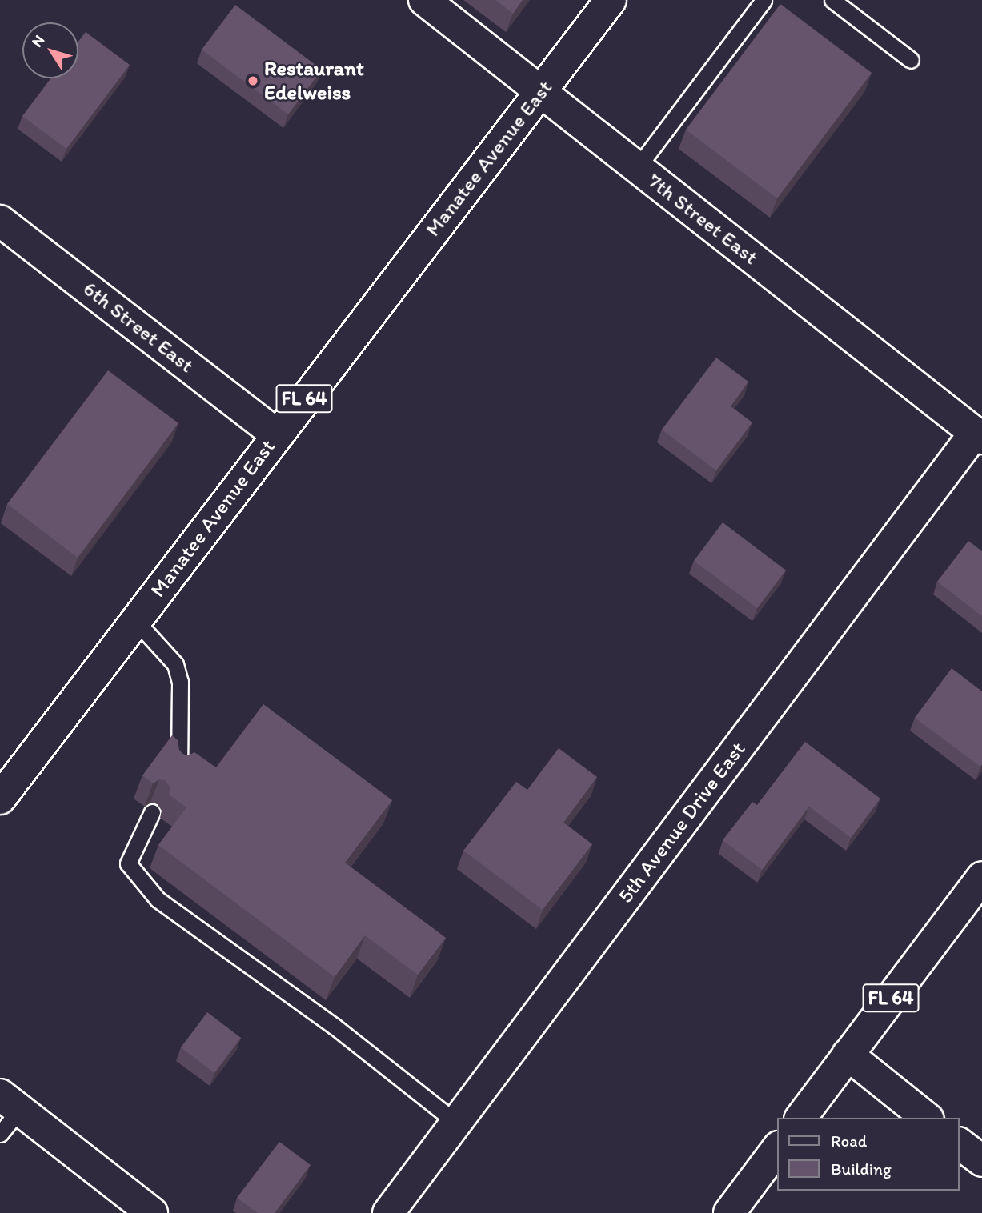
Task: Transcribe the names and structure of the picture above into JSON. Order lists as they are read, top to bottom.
{
  "streets": {
    "street": [
      "Manatee Avenue East",
      "7th Street East",
      "6th Street East",
      "FL 64",
      "5th Avenue Drive East"
    ]
  },
  "crossings": [
    ["Manatee Avenue East", "7th Street East"],
    ["Manatee Avenue East", "6th Street East"],
    ["7th Street East", "5th Avenue Drive East"]
  ],
  "places": ["Restaurant Edelweiss"],
  "legend": ["Road", "Building"],
  "north": "top left"
}
